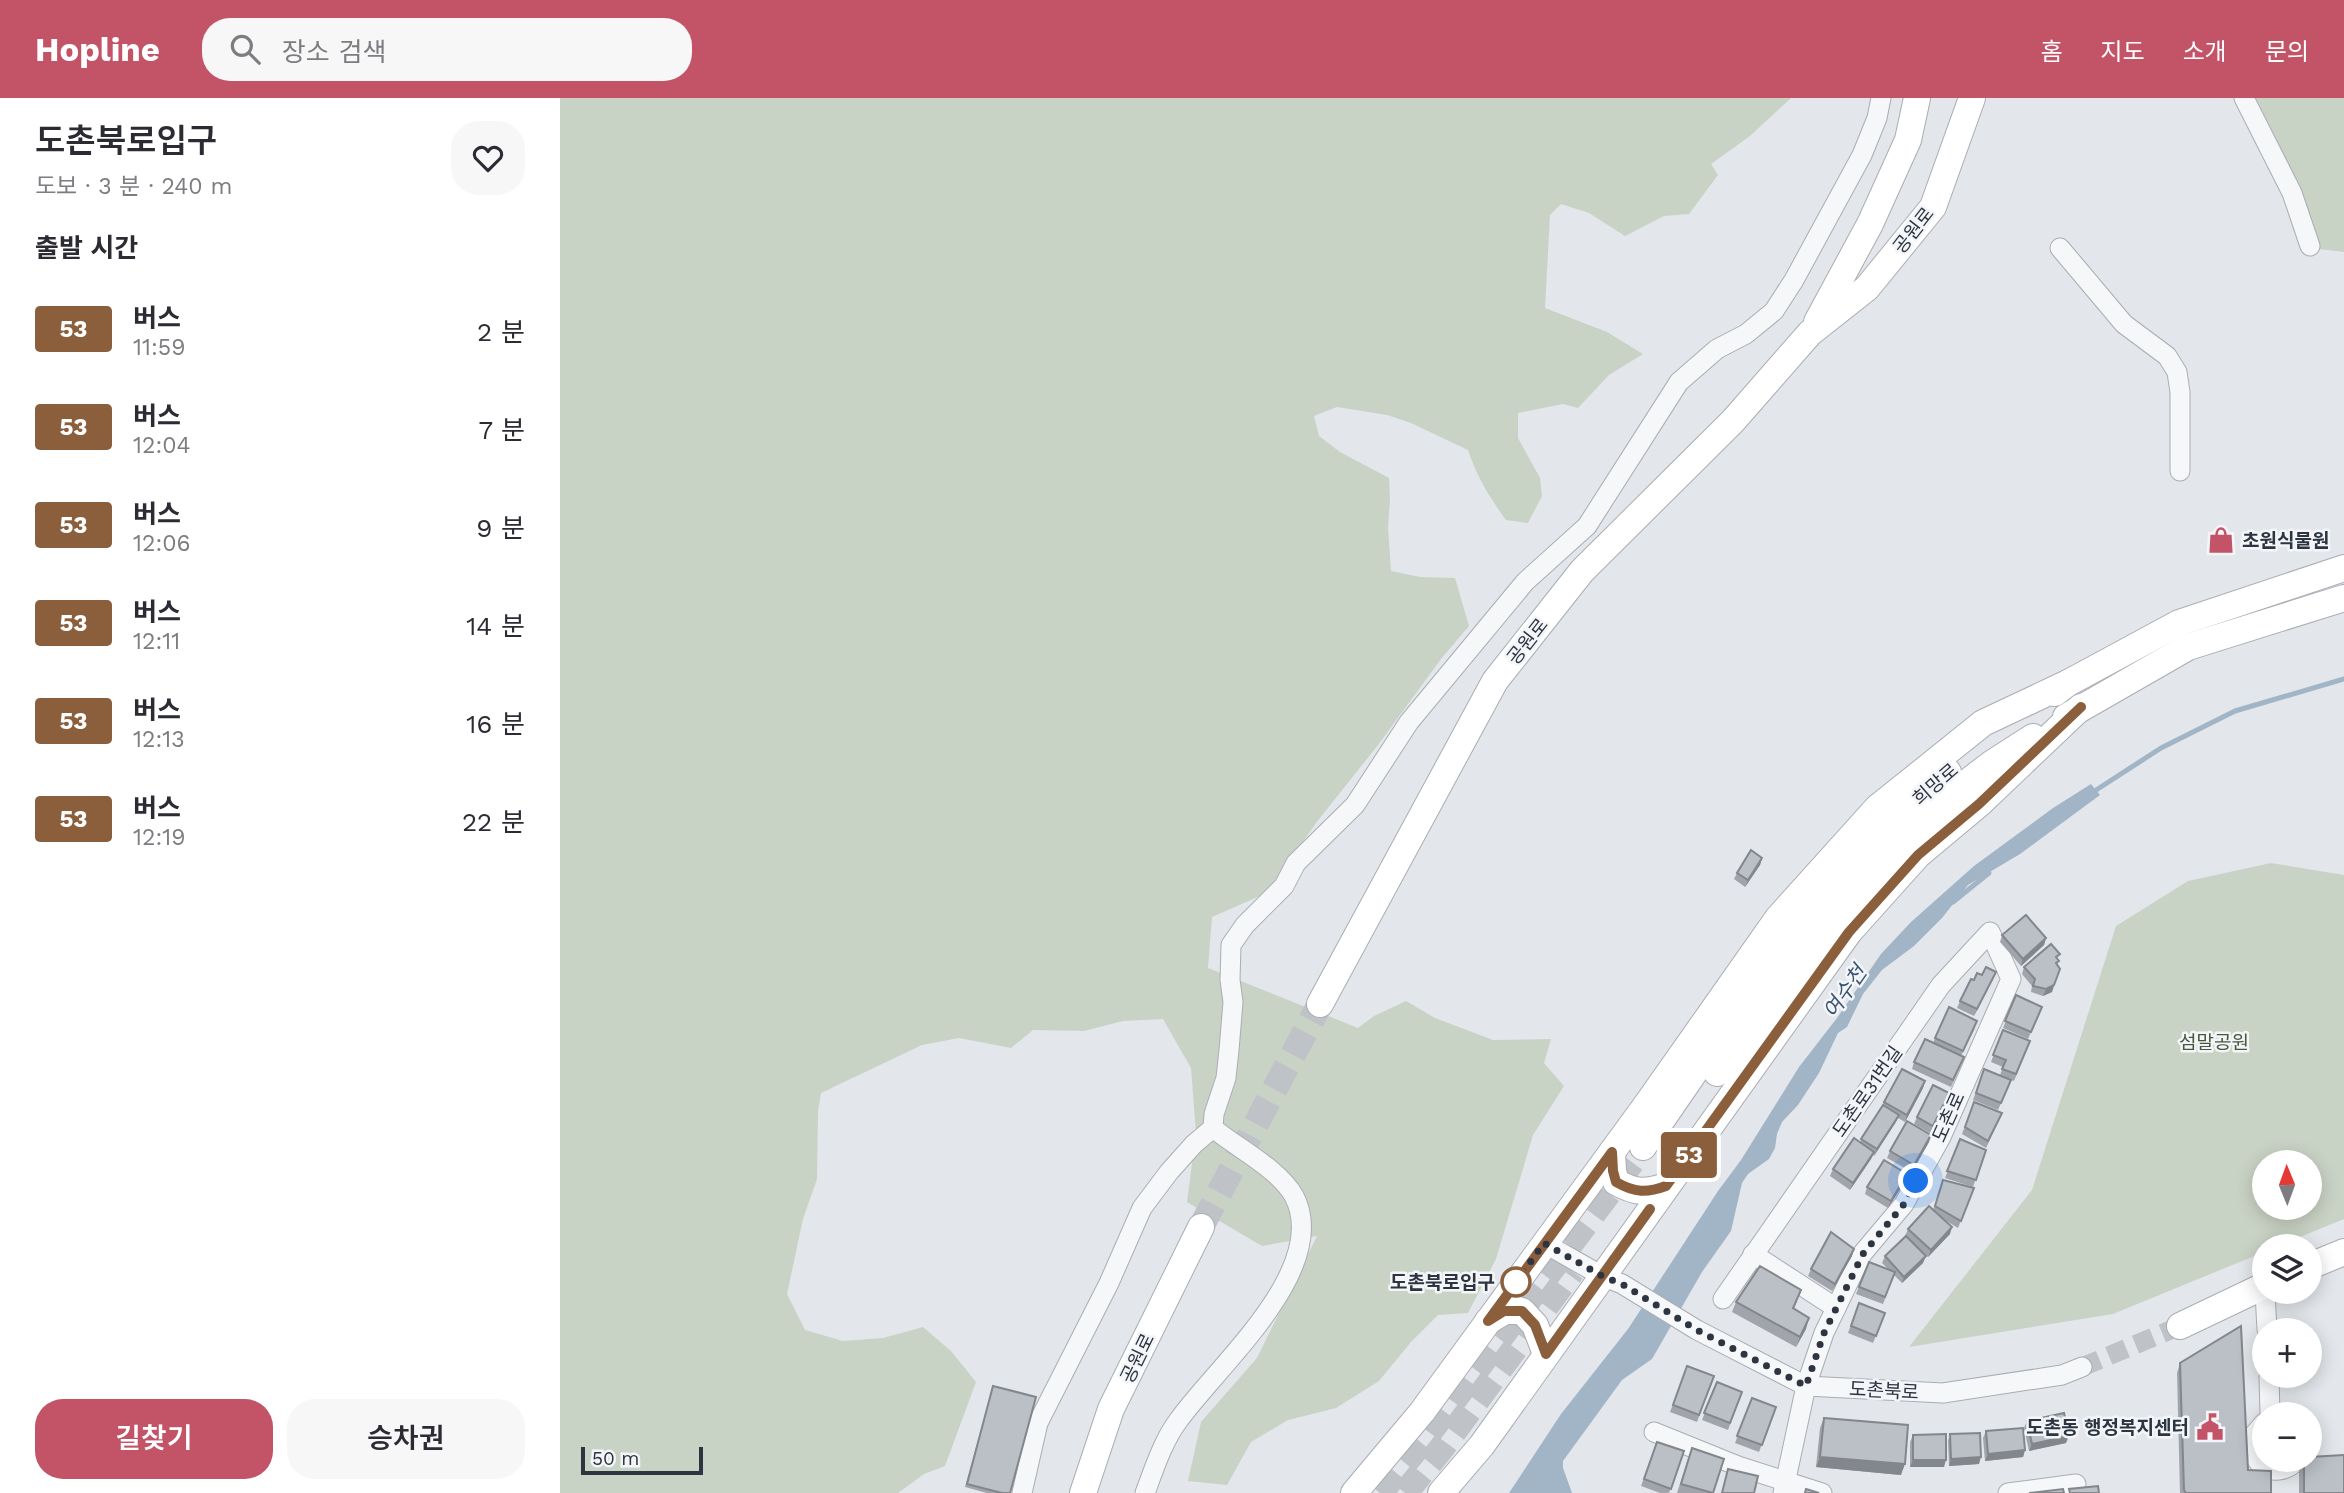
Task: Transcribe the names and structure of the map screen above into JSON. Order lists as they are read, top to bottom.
{
  "streets": {
    "main road": ["공원로", "희망로"],
    "street": ["도촌로31번길", "도촌로", "도촌북로"]
  },
  "crossings": [
    ["도촌로31번길", "도촌로"],
    ["도촌로", "도촌북로"]
  ],
  "water": ["여수천"],
  "parks": ["섬말공원"],
  "places": {
    "shop": ["초원식물원"],
    "other": ["도촌북로입구"],
    "public building": ["도촌동 행정복지센터"]
  },
  "lines": ["bus line 53"],
  "scale_bar": "50 m",
  "north": "top",
  "page": {
    "header": "Hopline",
    "search": "장소 검색",
    "nav": [
      "홈",
      "지도",
      "소개",
      "문의"
    ],
    "heading": [
      ["도촌북로입구", "도보 · 3 분 · 240 m"],
      "출발 시간"
    ],
    "on_map": "53",
    "list": [
      {
        "mark": "53",
        "name": "버스",
        "note": "11:59",
        "value": "2 분"
      },
      {
        "mark": "53",
        "name": "버스",
        "note": "12:04",
        "value": "7 분"
      },
      {
        "mark": "53",
        "name": "버스",
        "note": "12:06",
        "value": "9 분"
      },
      {
        "mark": "53",
        "name": "버스",
        "note": "12:11",
        "value": "14 분"
      },
      {
        "mark": "53",
        "name": "버스",
        "note": "12:13",
        "value": "16 분"
      },
      {
        "mark": "53",
        "name": "버스",
        "note": "12:19",
        "value": "22 분"
      }
    ],
    "map_buttons": ["+", "−"],
    "buttons": ["길찾기", "승차권"],
    "scale": "50 m"
  }
}
